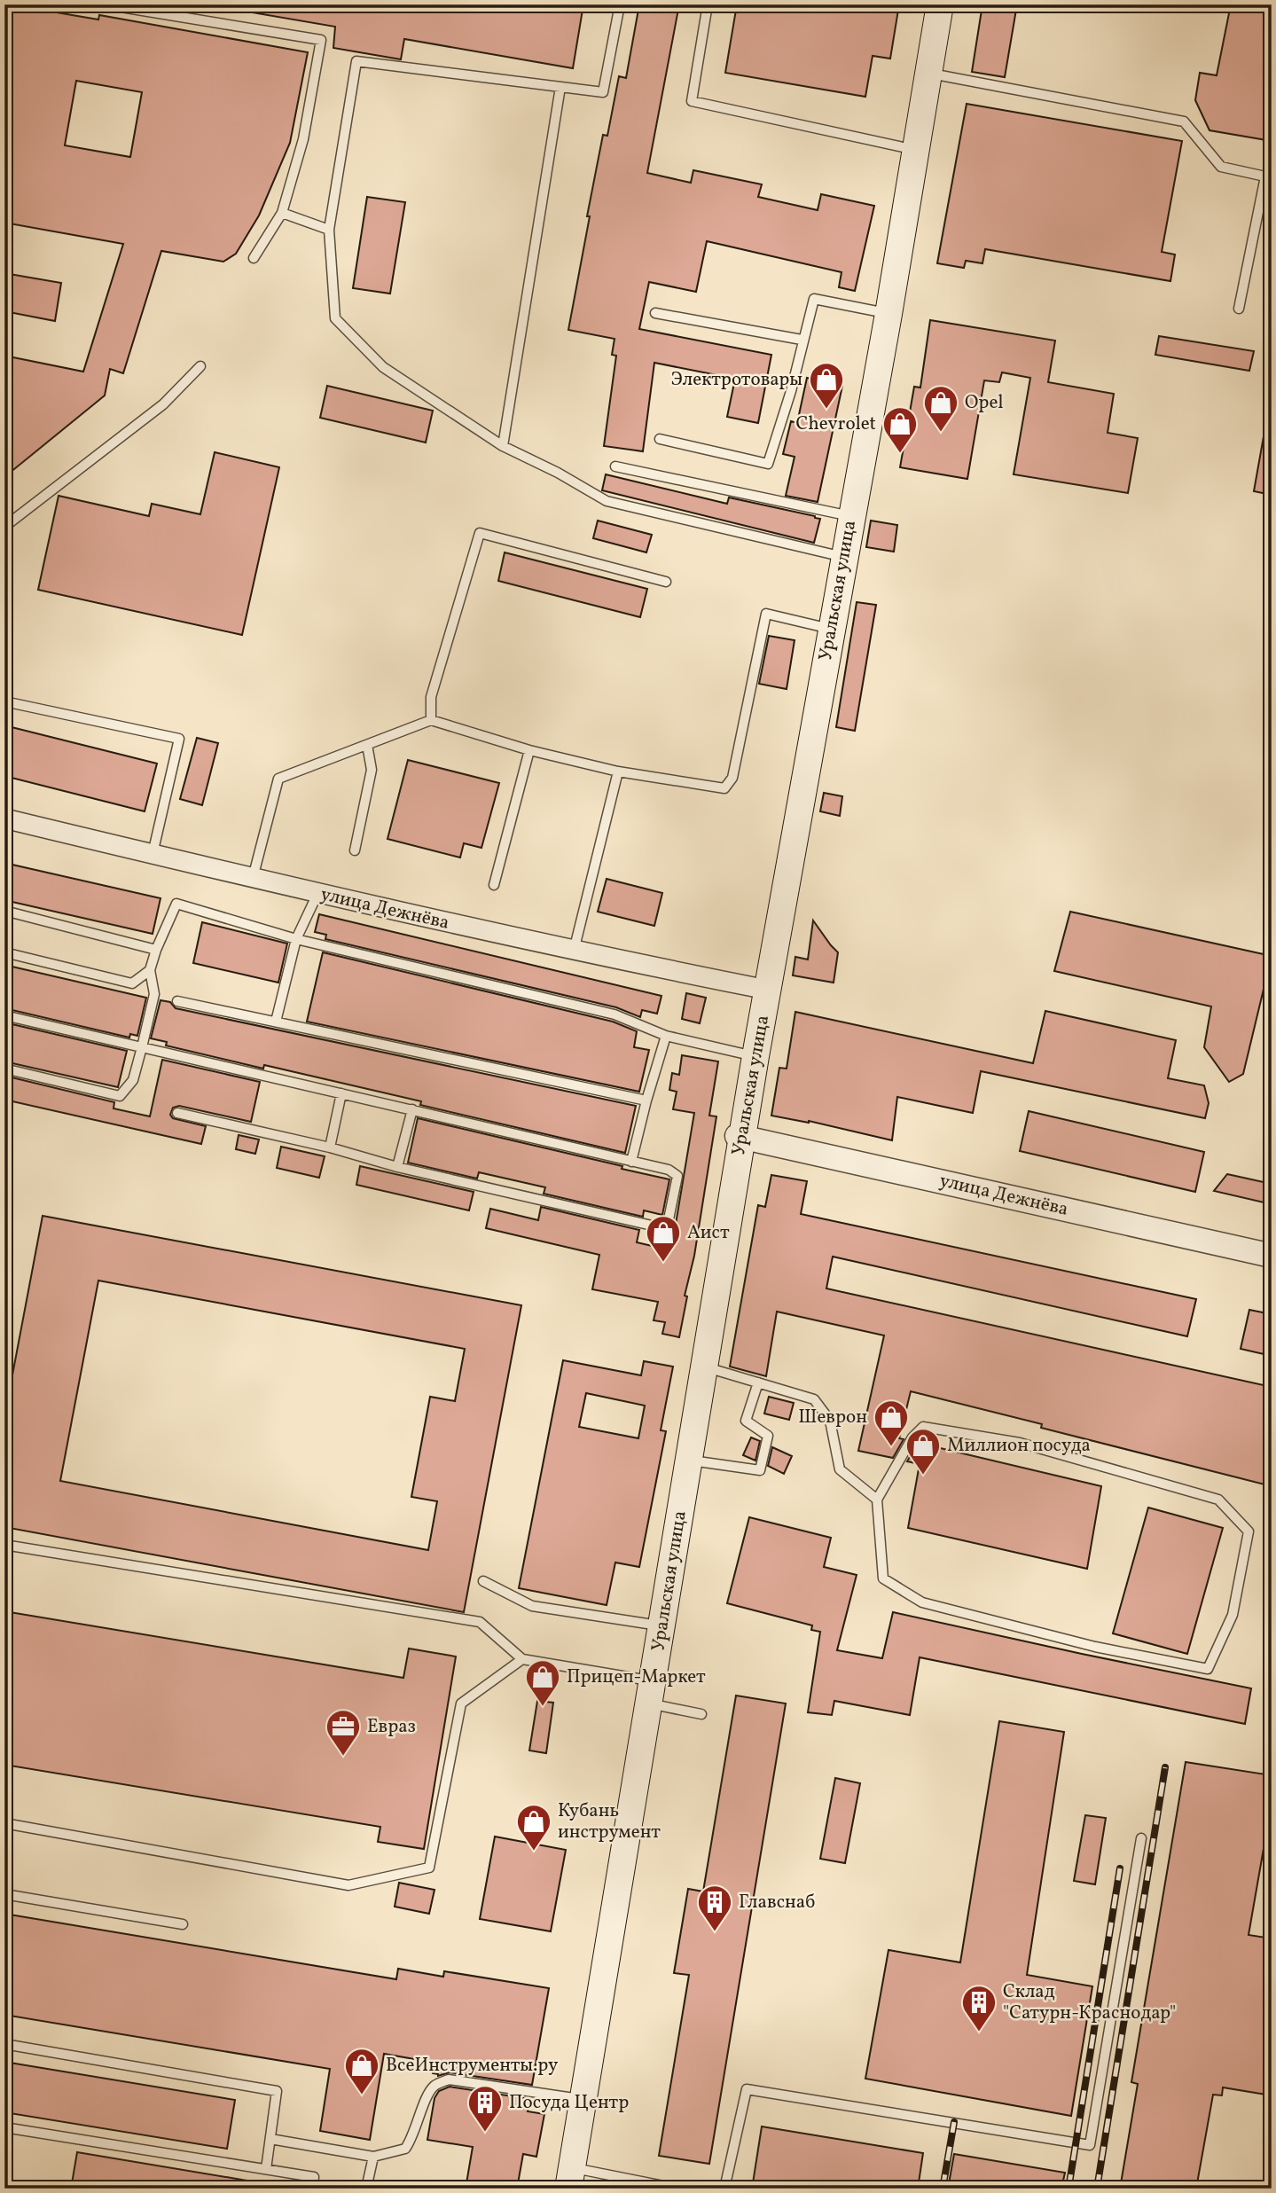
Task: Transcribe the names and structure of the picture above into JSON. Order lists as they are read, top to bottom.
{
  "streets": {
    "main road": ["Уральская улица"],
    "street": ["улица Дежнёва"]
  },
  "crossings": [
    ["Уральская улица", "улица Дежнёва"]
  ],
  "places": {
    "shop": [
      "Электротовары",
      "Opel",
      "Chevrolet",
      "Аист",
      "Шеврон",
      "Миллион посуда",
      "Прицеп-Маркет",
      "Кубань инструмент",
      "ВсеИнструменты.ру"
    ],
    "office": ["Евраз"],
    "building": ["Главснаб", "Склад \"Сатурн-Краснодар\"", "Посуда Центр"]
  }
}
